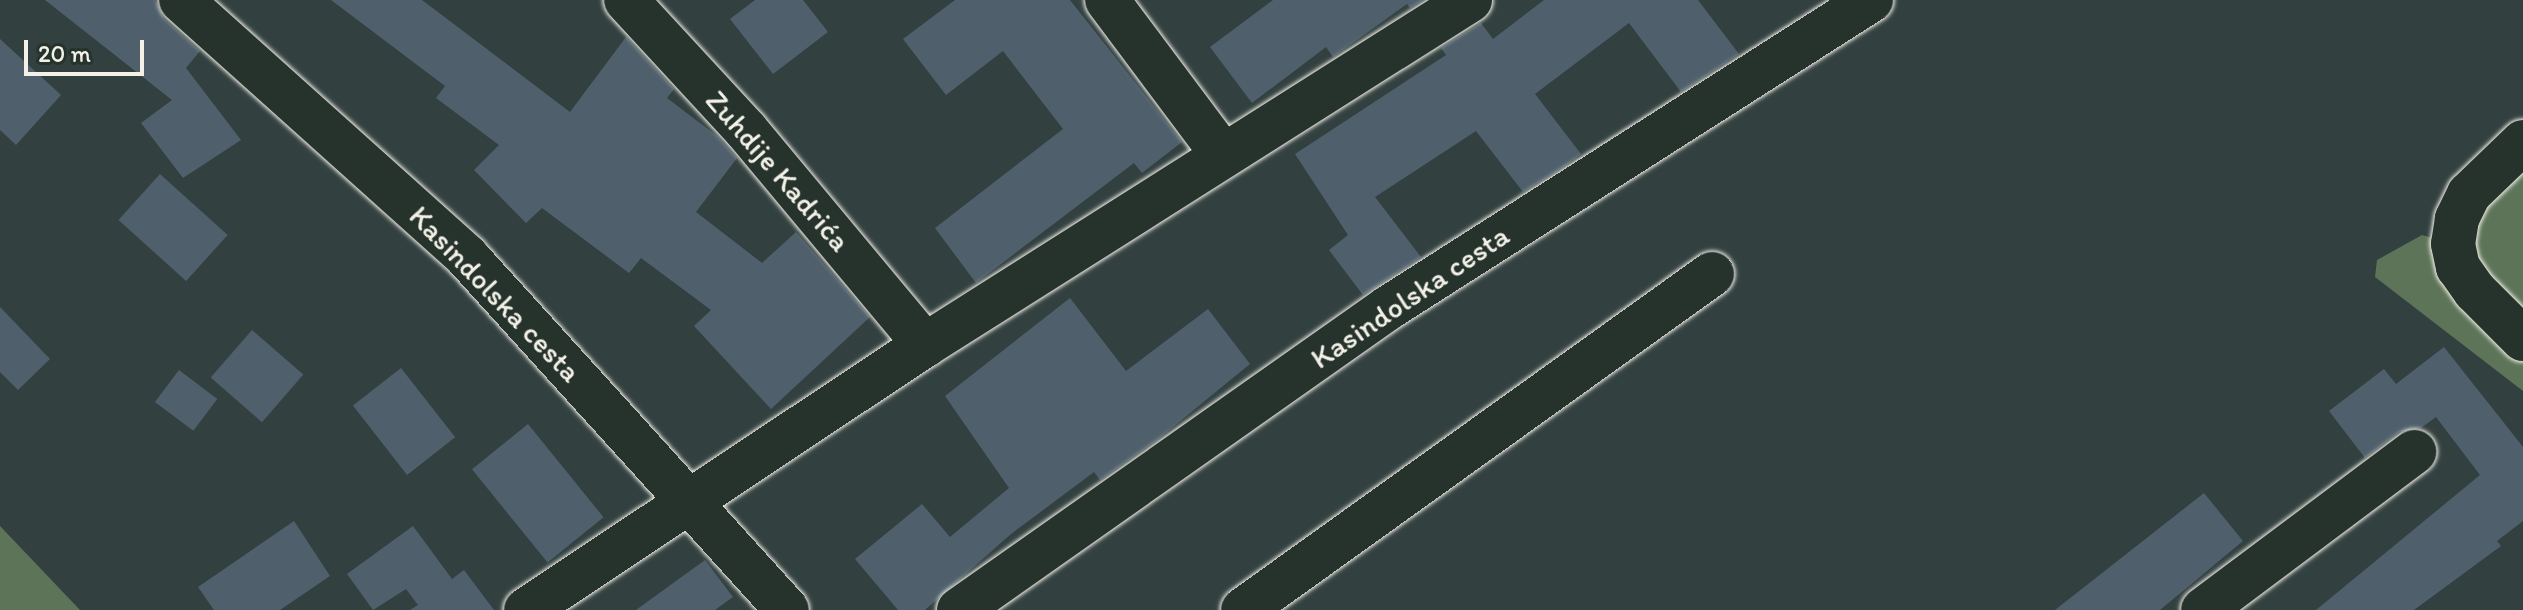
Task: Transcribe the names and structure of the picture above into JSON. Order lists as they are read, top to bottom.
{
  "streets": {
    "street": ["Zuhdije Kadrića", "Kasindolska cesta"]
  },
  "scale_bar": "20 m"
}
